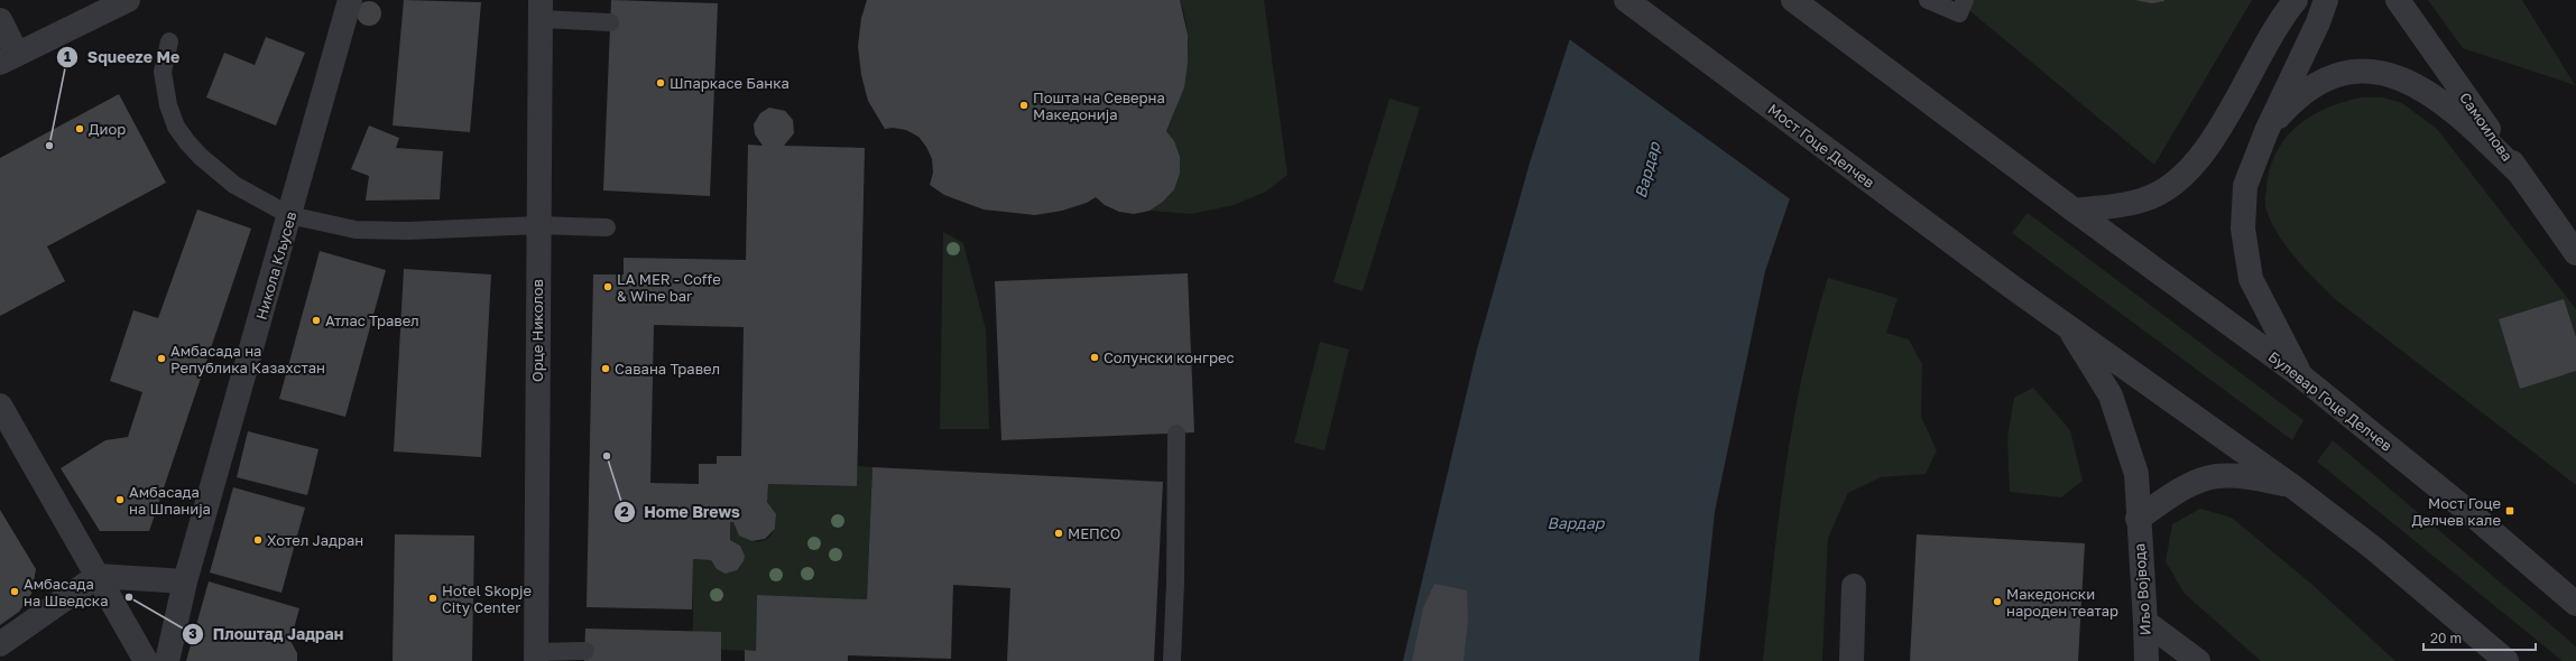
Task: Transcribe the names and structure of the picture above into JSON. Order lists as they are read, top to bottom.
{
  "streets": {
    "street": [
      "Самоилова",
      "Мост Гоце Делчев",
      "Никола Кљусев",
      "Орце Николов",
      "Булевар Гоце Делчев",
      "Иљо Војвода"
    ]
  },
  "crossings": [
    ["Мост Гоце Делчев", "Иљо Војвода"]
  ],
  "water": ["Вардар"],
  "places": {
    "other": [
      "Шпаркасе Банка",
      "Пошта на Северна Македонија",
      "Диор",
      "Squeeze Me",
      "LA MER - Coffe & Wine bar",
      "Атлас Травел",
      "Солунски конгрес",
      "Амбасада на Република Казахстан",
      "Савана Травел",
      "Home Brews",
      "Амбасада на Шпанија",
      "МЕПСО",
      "Хотел Јадран",
      "Амбасада на Шведска",
      "Плоштад Јадран",
      "Hotel Skopje City Center",
      "Македонски народен театар"
    ],
    "transit": ["Мост Гоце Делчев кале"]
  },
  "scale_bar": "20 m"
}
